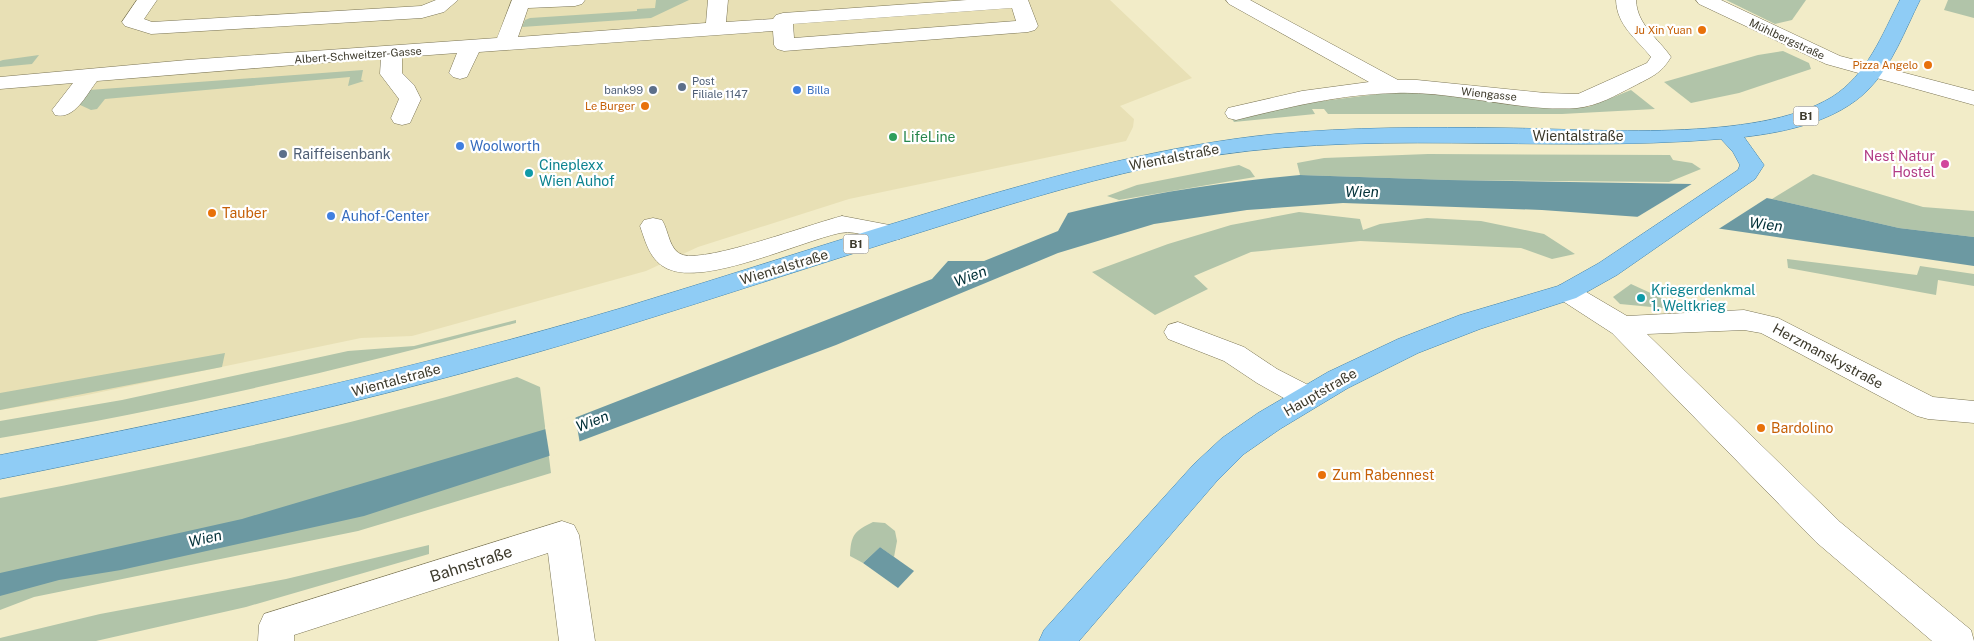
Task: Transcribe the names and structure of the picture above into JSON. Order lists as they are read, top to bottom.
{
  "streets": {
    "main road": ["B1", "Wientalstraße", "Hauptstraße"],
    "street": [
      "Mühlbergstraße",
      "Albert-Schweitzer-Gasse",
      "Wiengasse",
      "Herzmanskystraße",
      "Bahnstraße"
    ]
  },
  "crossings": [
    ["Mühlbergstraße", "B1"],
    ["B1", "Wientalstraße"],
    ["B1", "Hauptstraße"],
    ["Wientalstraße", "Hauptstraße"]
  ],
  "water": ["Wien"],
  "places": [
    "Ju Xin Yuan",
    "Pizza Angelo",
    "Post Filiale 1147",
    "bank99",
    "Billa",
    "Le Burger",
    "LifeLine",
    "Woolworth",
    "Raiffeisenbank",
    "Nest Natur Hostel",
    "Cineplexx Wien Auhof",
    "Tauber",
    "Auhof-Center",
    "Kriegerdenkmal 1. Weltkrieg",
    "Bardolino",
    "Zum Rabennest"
  ]
}
